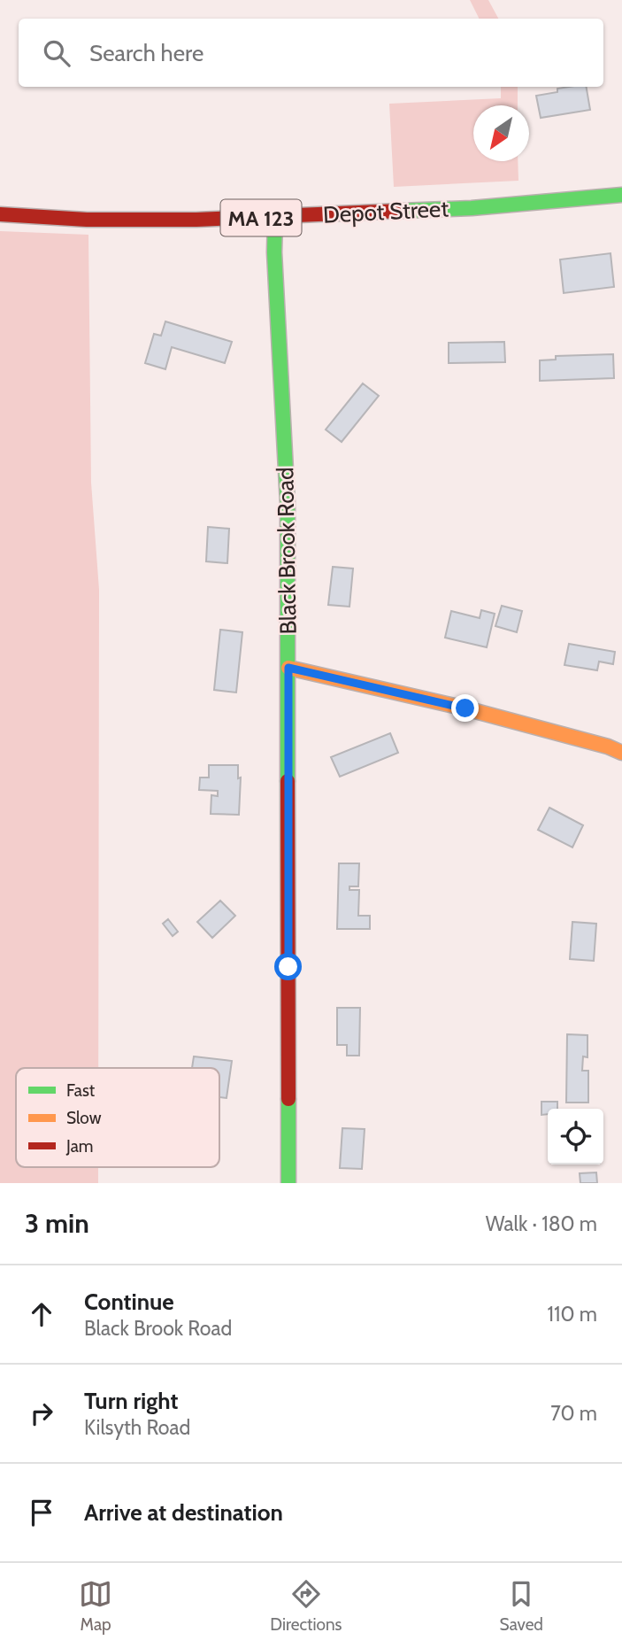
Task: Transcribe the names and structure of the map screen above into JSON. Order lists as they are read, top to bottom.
{
  "streets": {
    "main road": ["Depot Street", "MA 123", "Black Brook Road"]
  },
  "crossings": [
    ["Depot Street", "Black Brook Road"]
  ],
  "legend": ["Fast", "Slow", "Jam"],
  "north": "bottom left",
  "page": {
    "search": "Search here",
    "heading": ["3 min", "Walk · 180 m"],
    "list": [
      ["Continue", "Black Brook Road", "110 m"],
      ["Turn right", "Kilsyth Road", "70 m"],
      "Arrive at destination"
    ],
    "nav": ["Map", "Directions", "Saved"]
  }
}
